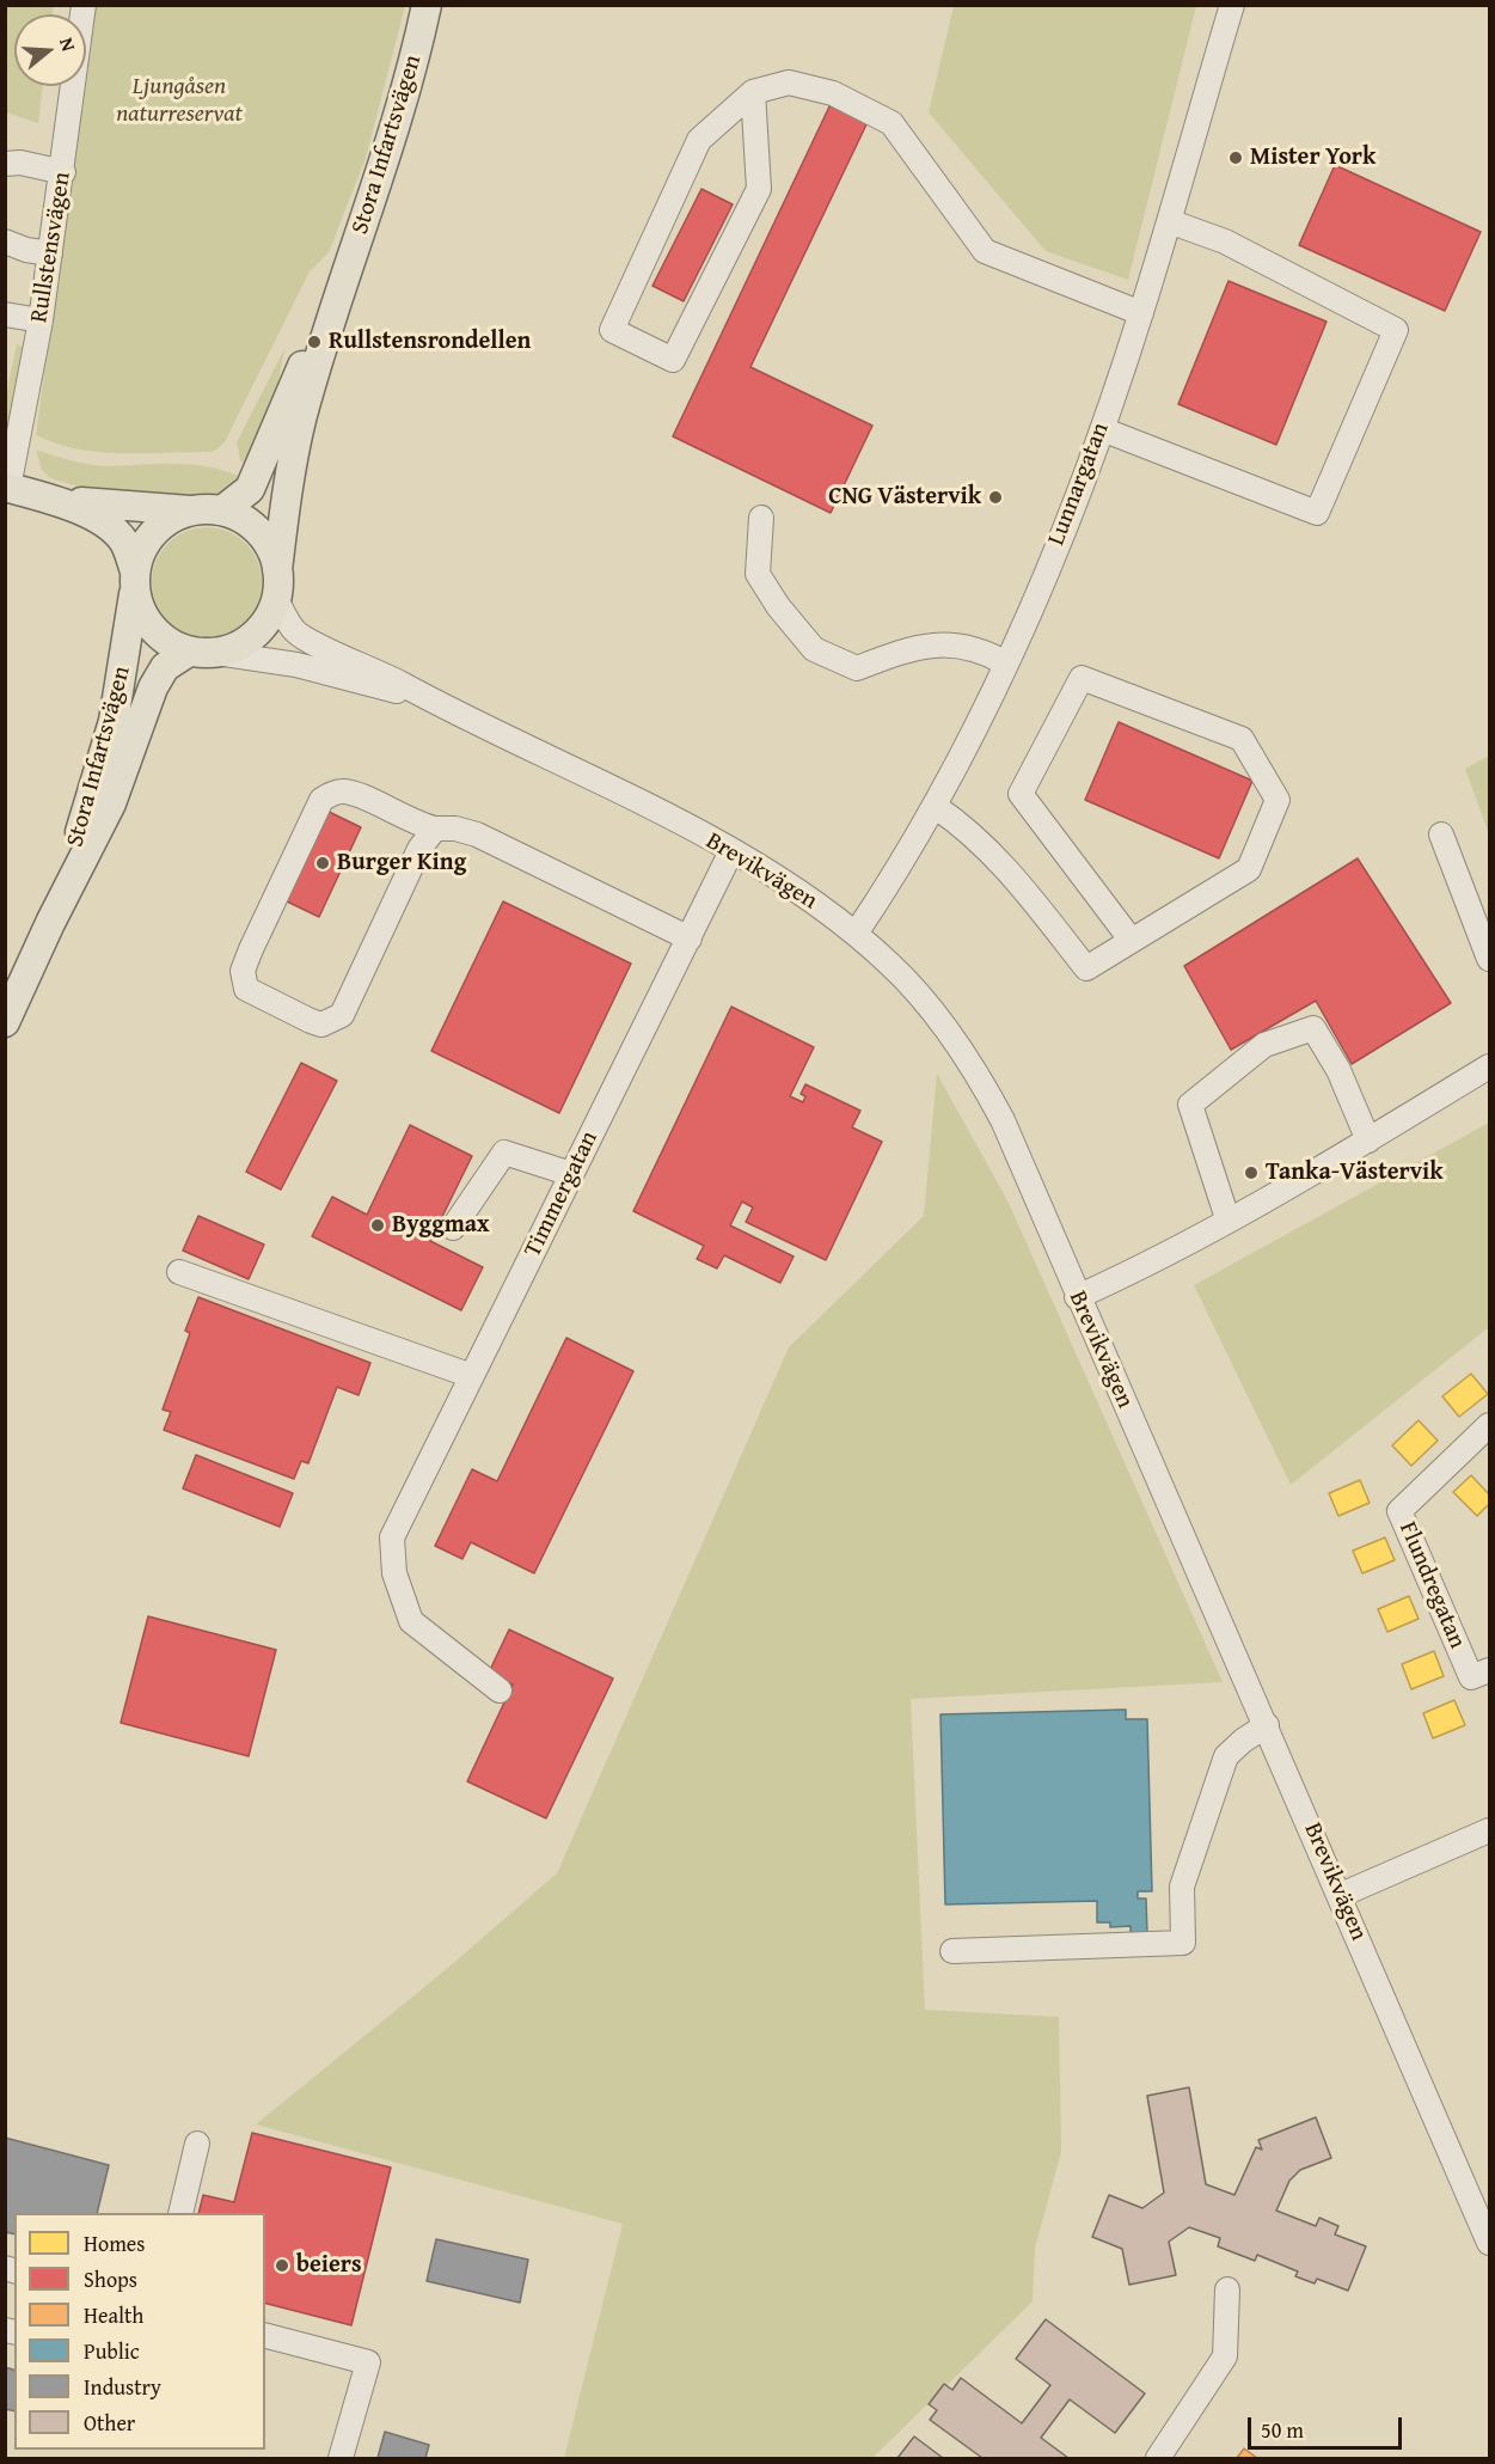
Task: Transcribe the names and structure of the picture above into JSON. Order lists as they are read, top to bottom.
{
  "streets": {
    "main road": ["Stora Infartsvägen"],
    "street": [
      "Rullstensvägen",
      "Lunnargatan",
      "Brevikvägen",
      "Timmergatan",
      "Flundregatan"
    ]
  },
  "crossings": [
    ["Stora Infartsvägen", "Brevikvägen"],
    ["Lunnargatan", "Brevikvägen"],
    ["Brevikvägen", "Timmergatan"]
  ],
  "parks": ["Ljungåsen naturreservat"],
  "places": [
    "Mister York",
    "Rullstensrondellen",
    "CNG Västervik",
    "Burger King",
    "Tanka-Västervik",
    "Byggmax",
    "beiers"
  ],
  "legend": [
    "Homes",
    "Shops",
    "Health",
    "Public",
    "Industry",
    "Other"
  ],
  "scale_bar": "50 m",
  "north": "right"
}
